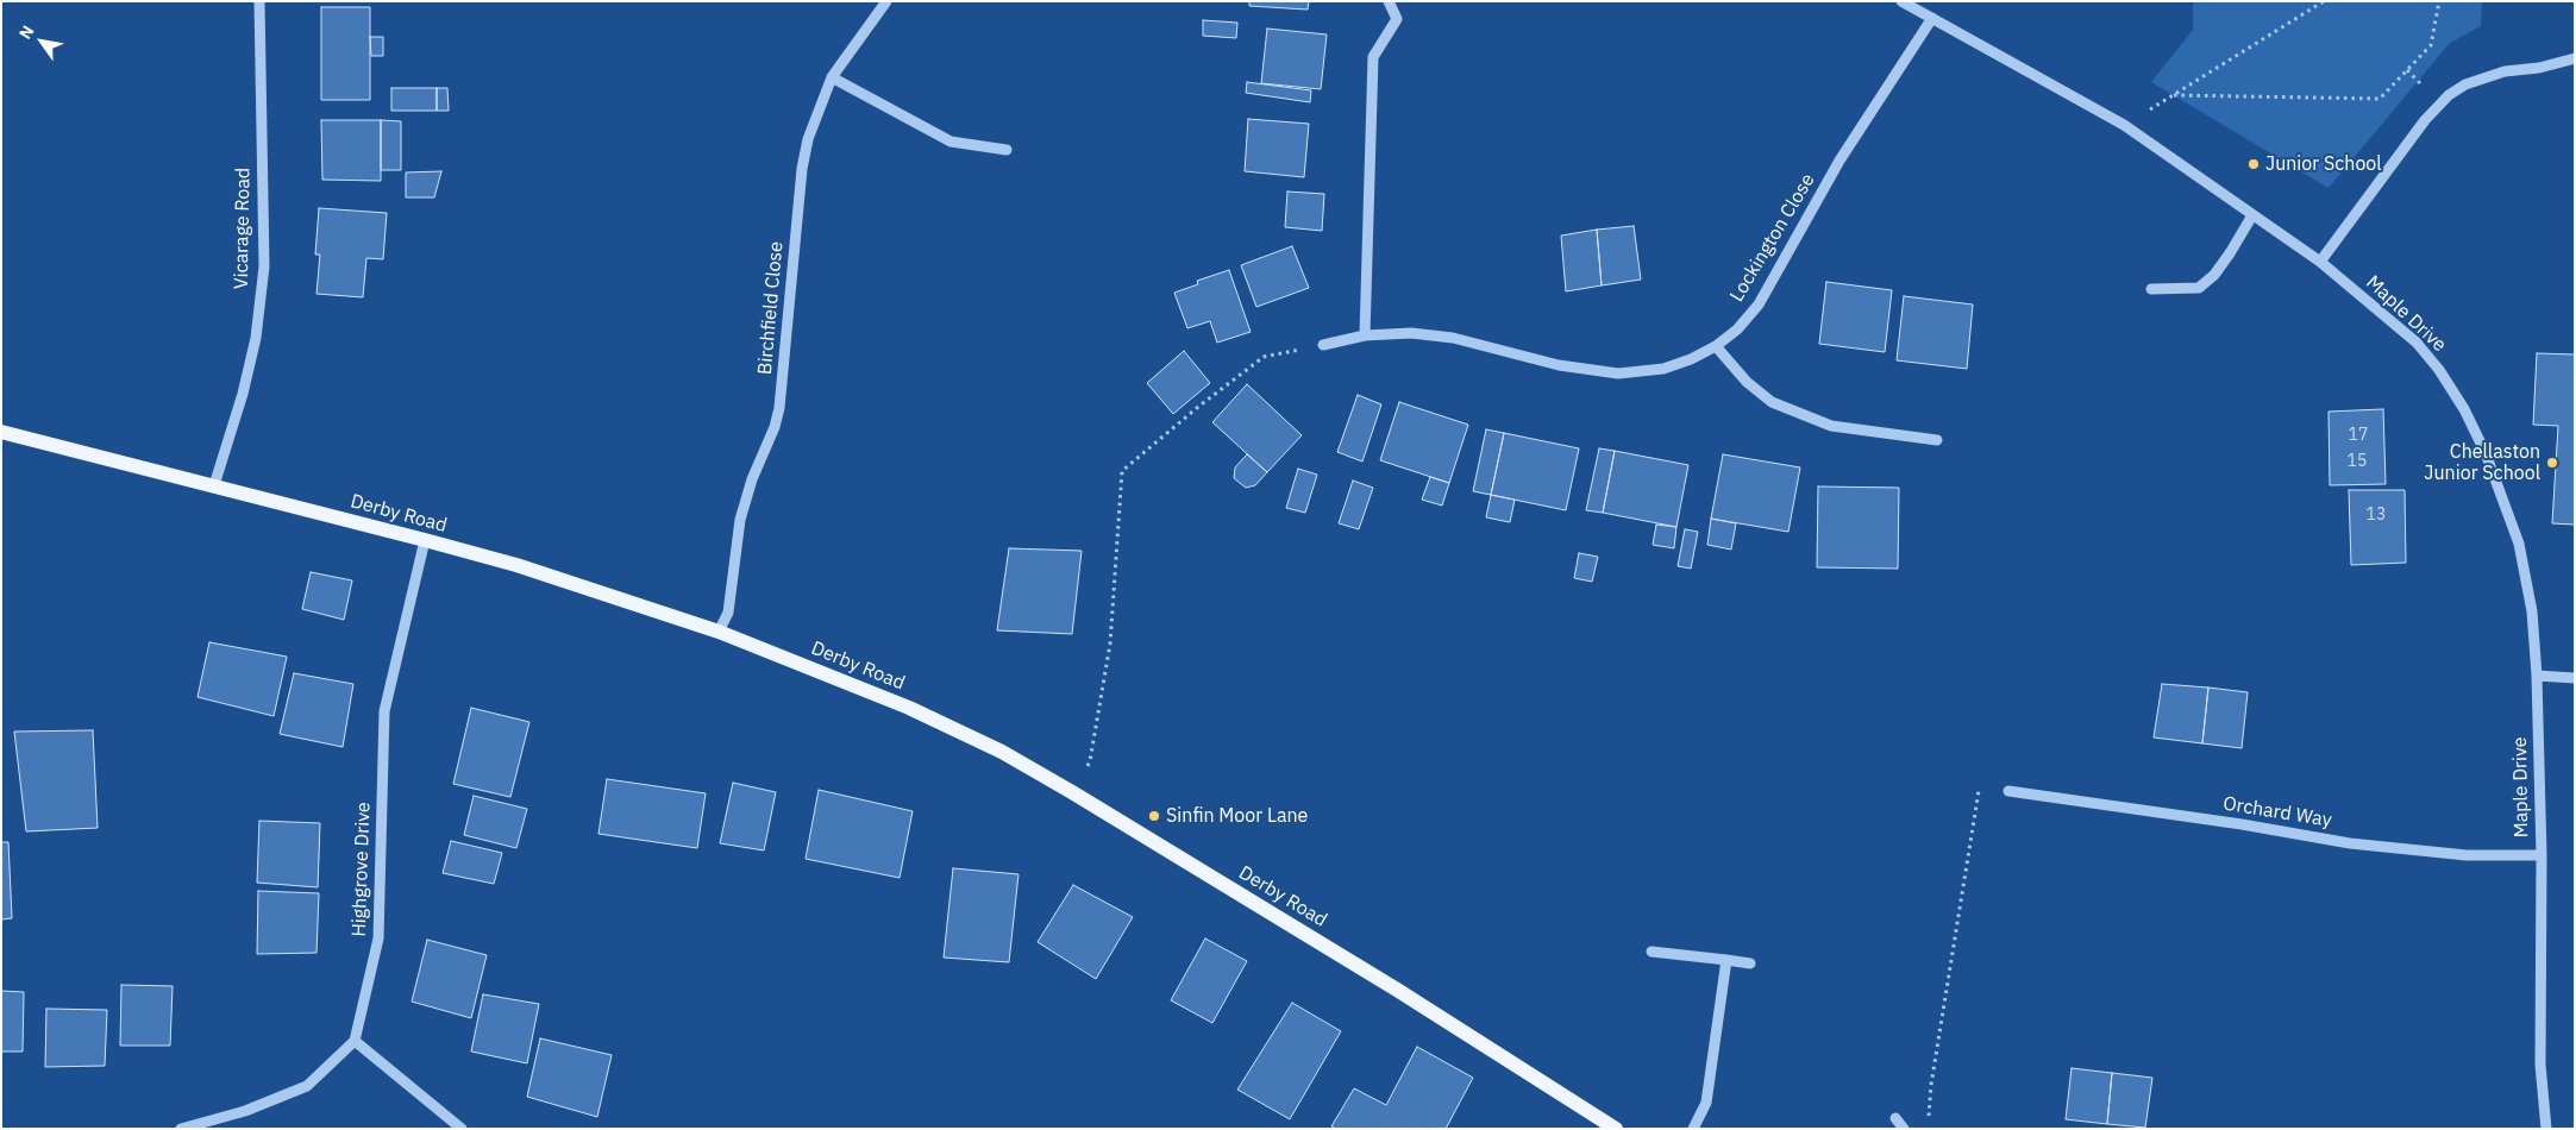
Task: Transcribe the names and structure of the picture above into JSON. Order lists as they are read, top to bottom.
{
  "streets": {
    "main road": ["Derby Road"],
    "street": [
      "Vicarage Road",
      "Lockington Close",
      "Birchfield Close",
      "Maple Drive",
      "Orchard Way",
      "Highgrove Drive"
    ]
  },
  "crossings": [
    ["Vicarage Road", "Derby Road"],
    ["Lockington Close", "Maple Drive"],
    ["Birchfield Close", "Derby Road"],
    ["Maple Drive", "Orchard Way"],
    ["Derby Road", "Highgrove Drive"]
  ],
  "places": ["Junior School", "Chellaston Junior School", "Sinfin Moor Lane"],
  "house_numbers": ["17", "15", "13"],
  "north": "top left"
}
